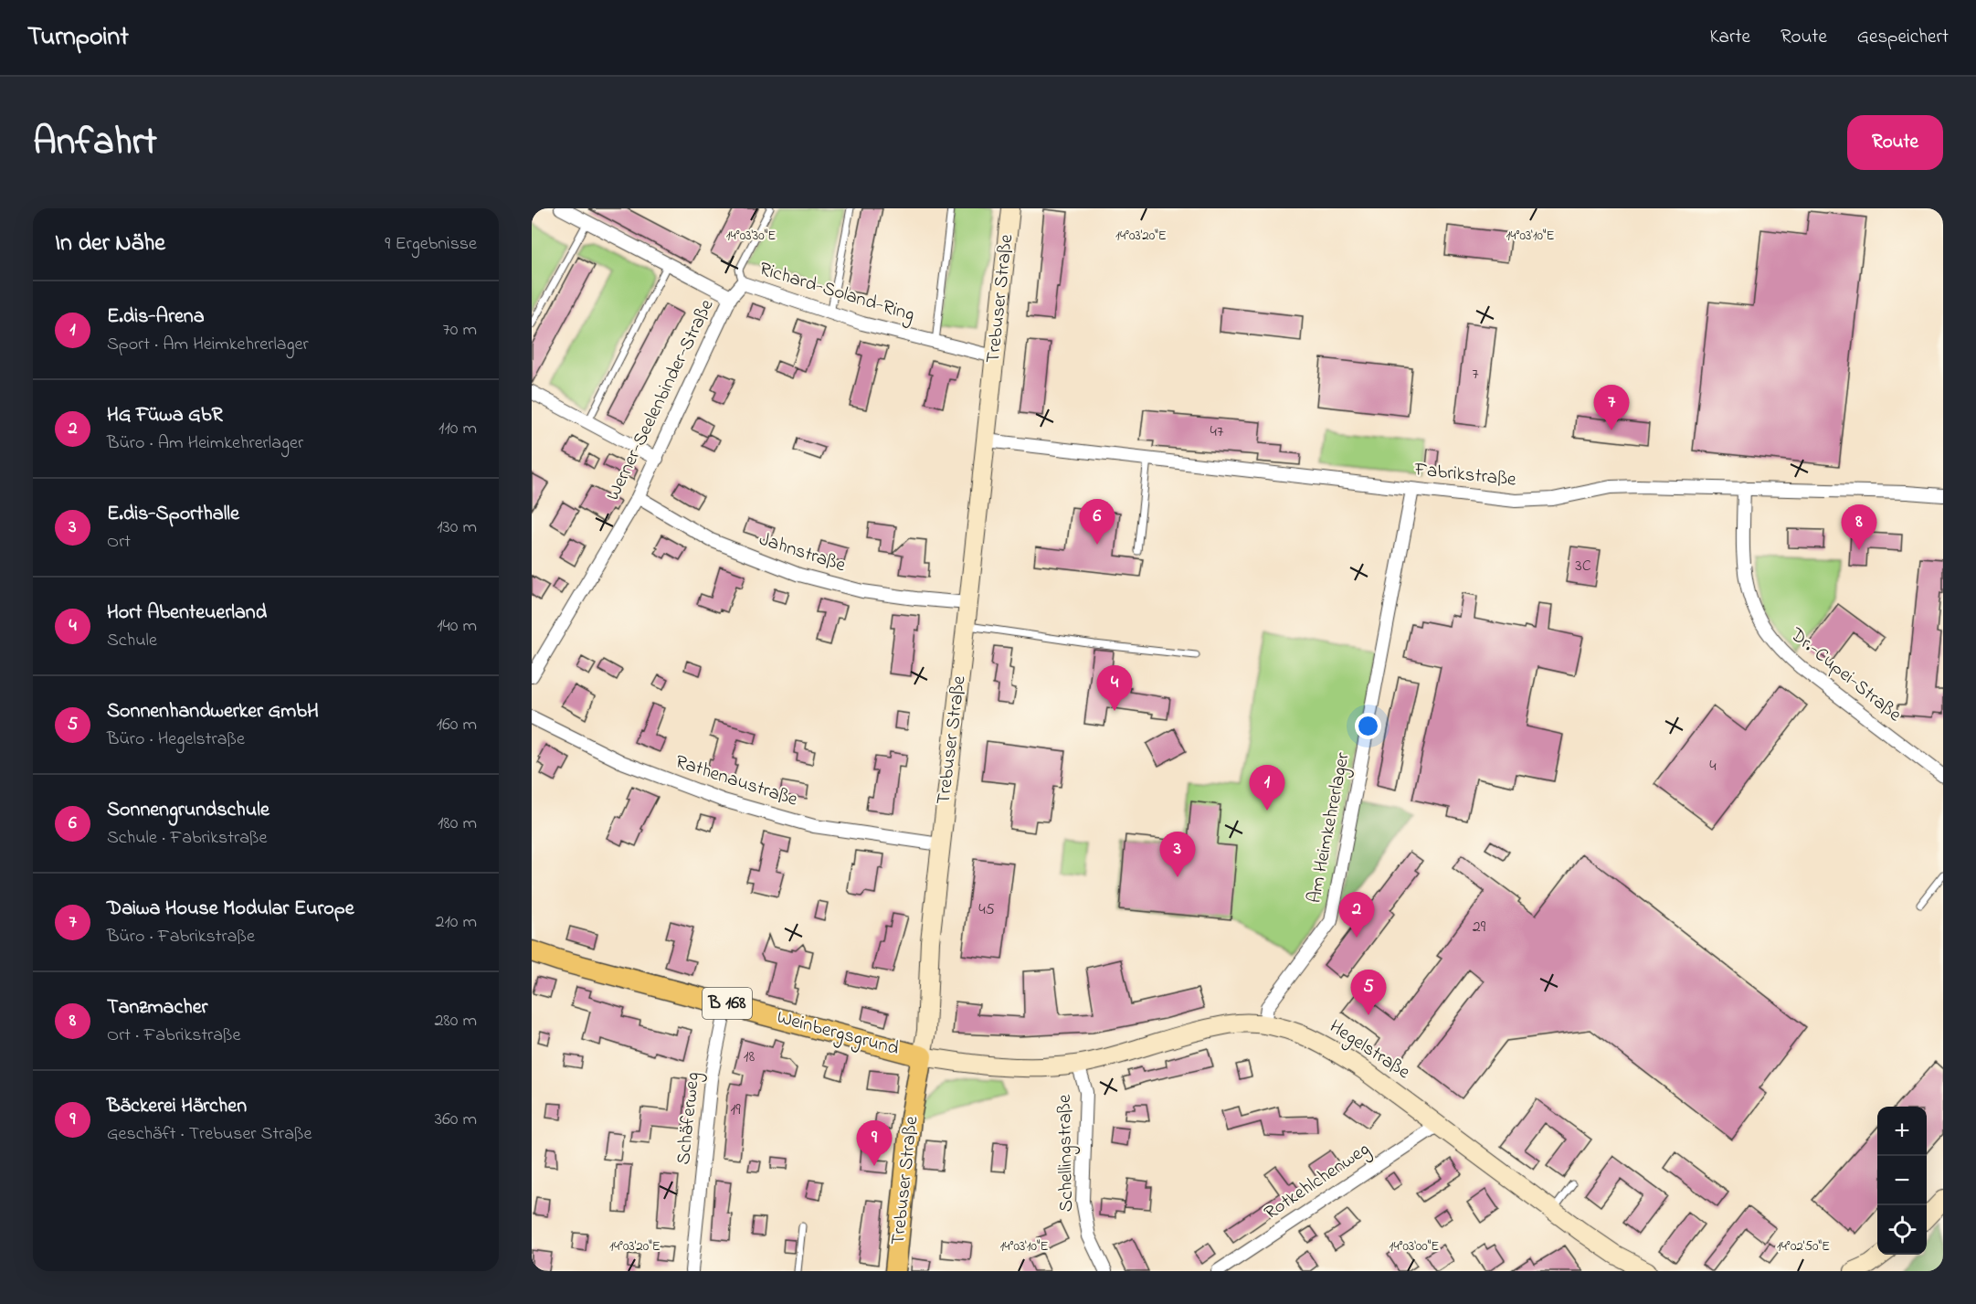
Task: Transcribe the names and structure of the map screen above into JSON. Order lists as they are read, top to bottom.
{
  "streets": {
    "main road": [
      "Trebuser Straße",
      "B 168",
      "Weinbergsgrund",
      "Hegelstraße"
    ],
    "street": [
      "Richard-Soland-Ring",
      "Werner-Seelenbinder-Straße",
      "Fabrikstraße",
      "Jahnstraße",
      "Dr.-Cupei-Straße",
      "Rathenaustraße",
      "Am Heimkehrerlager",
      "Schäferweg",
      "Schellingstraße",
      "Rotkehlchenweg"
    ]
  },
  "crossings": [
    ["Richard-Soland-Ring", "Trebuser Straße"],
    ["Richard-Soland-Ring", "Werner-Seelenbinder-Straße"],
    ["Trebuser Straße", "Fabrikstraße"],
    ["Trebuser Straße", "Jahnstraße"],
    ["Trebuser Straße", "Rathenaustraße"],
    ["Trebuser Straße", "Weinbergsgrund"],
    ["Trebuser Straße", "Hegelstraße"],
    ["Werner-Seelenbinder-Straße", "Jahnstraße"],
    ["Fabrikstraße", "Dr.-Cupei-Straße"],
    ["Fabrikstraße", "Am Heimkehrerlager"],
    ["Am Heimkehrerlager", "Hegelstraße"],
    ["Weinbergsgrund", "Hegelstraße"],
    ["Weinbergsgrund", "Schäferweg"],
    ["Hegelstraße", "Schellingstraße"],
    ["Hegelstraße", "Rotkehlchenweg"]
  ],
  "house_numbers": [
    "7",
    "47",
    "3C",
    "4",
    "45",
    "29",
    "18",
    "19"
  ],
  "page": {
    "header": "Turnpoint",
    "nav": ["Karte", "Route", "Gespeichert"],
    "title": "Anfahrt",
    "buttons": "Route",
    "heading": ["In der Nähe", "9 Ergebnisse"],
    "list": [
      {
        "mark": "1",
        "name": "E.dis-Arena",
        "note": "Sport · Am Heimkehrerlager",
        "value": "70 m"
      },
      {
        "mark": "2",
        "name": "HG Füwa GbR",
        "note": "Büro · Am Heimkehrerlager",
        "value": "110 m"
      },
      {
        "mark": "3",
        "name": "E.dis-Sporthalle",
        "note": "Ort",
        "value": "130 m"
      },
      {
        "mark": "4",
        "name": "Hort Abenteuerland",
        "note": "Schule",
        "value": "140 m"
      },
      {
        "mark": "5",
        "name": "Sonnenhandwerker GmbH",
        "note": "Büro · Hegelstraße",
        "value": "160 m"
      },
      {
        "mark": "6",
        "name": "Sonnengrundschule",
        "note": "Schule · Fabrikstraße",
        "value": "180 m"
      },
      {
        "mark": "7",
        "name": "Daiwa House Modular Europe",
        "note": "Büro · Fabrikstraße",
        "value": "210 m"
      },
      {
        "mark": "8",
        "name": "Tanzmacher",
        "note": "Ort · Fabrikstraße",
        "value": "280 m"
      },
      {
        "mark": "9",
        "name": "Bäckerei Härchen",
        "note": "Geschäft · Trebuser Straße",
        "value": "360 m"
      }
    ],
    "pins": [
      "7",
      "6",
      "8",
      "4",
      "1",
      "3",
      "2",
      "5",
      "9"
    ],
    "map_buttons": ["+", "−"]
  },
  "coordinates": [
    "14°03'30\"E",
    "14°03'20\"E",
    "14°03'10\"E",
    "14°03'00\"E",
    "14°02'50\"E"
  ]
}
